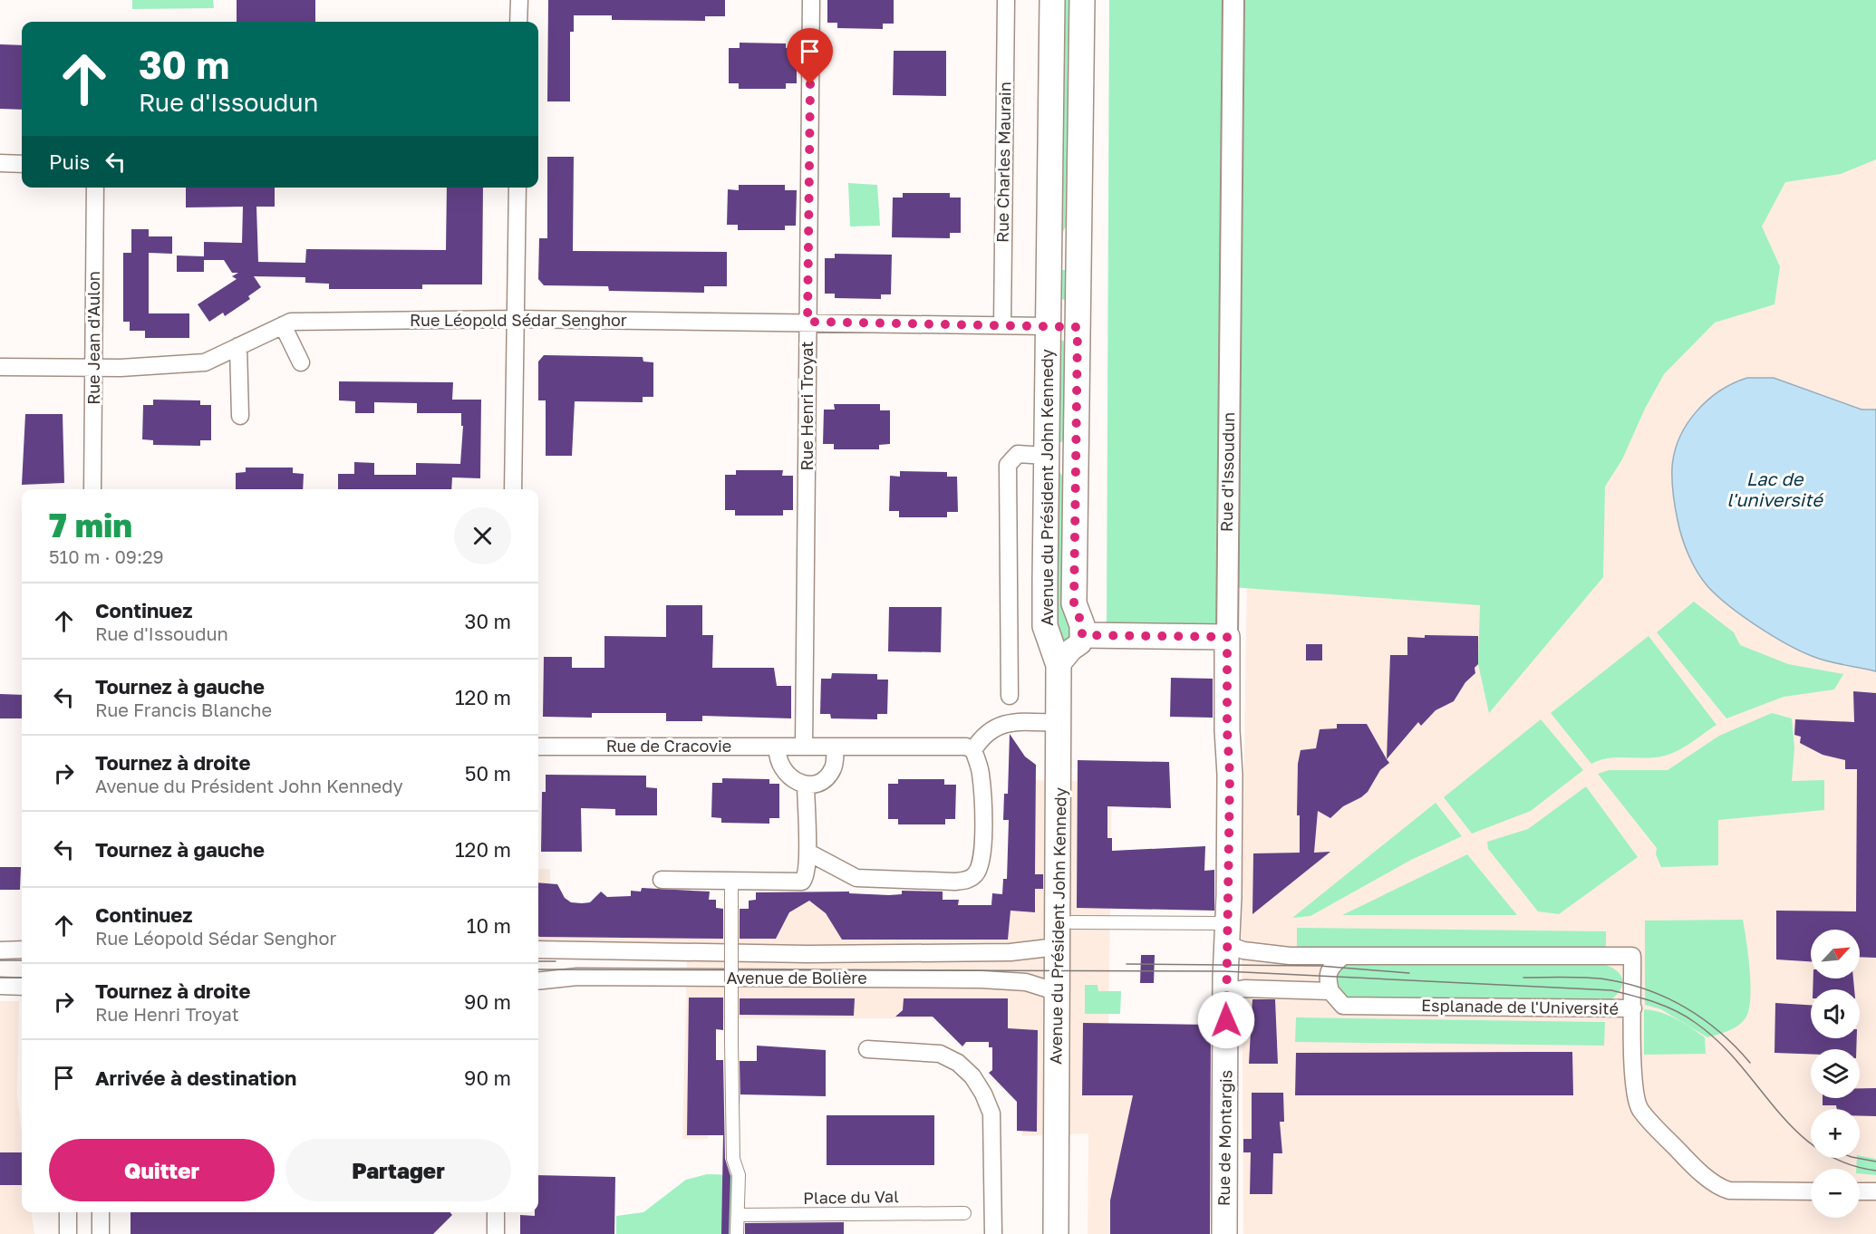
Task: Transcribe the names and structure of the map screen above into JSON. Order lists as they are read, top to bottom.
{
  "streets": {
    "main road": ["Rue d'Issoudun", "Avenue du Président John Kennedy", "Rue de Montargis"],
    "street": [
      "Rue Charles Maurain",
      "Rue Léopold Sédar Senghor",
      "Rue Jean d'Aulon",
      "Rue Henri Troyat",
      "Rue de Cracovie",
      "Avenue de Bolière",
      "Esplanade de l'Université",
      "Place du Val"
    ]
  },
  "crossings": [
    ["Rue Charles Maurain", "Rue Léopold Sédar Senghor"],
    ["Rue Léopold Sédar Senghor", "Rue Jean d'Aulon"],
    ["Rue Léopold Sédar Senghor", "Rue Henri Troyat"],
    ["Rue Léopold Sédar Senghor", "Avenue du Président John Kennedy"],
    ["Rue Henri Troyat", "Rue de Cracovie"],
    ["Rue d'Issoudun", "Esplanade de l'Université"],
    ["Rue d'Issoudun", "Rue de Montargis"],
    ["Avenue du Président John Kennedy", "Avenue de Bolière"],
    ["Esplanade de l'Université", "Rue de Montargis"]
  ],
  "water": ["Lac de l'université"],
  "north": "top right",
  "page": {
    "turn": ["30 m", "Rue d'Issoudun"],
    "then": "Puis",
    "heading": ["7 min", "510 m · 09:29"],
    "list": [
      {
        "name": "Continuez",
        "note": "Rue d'Issoudun",
        "value": "30 m"
      },
      {
        "name": "Tournez à gauche",
        "note": "Rue Francis Blanche",
        "value": "120 m"
      },
      {
        "name": "Tournez à droite",
        "note": "Avenue du Président John Kennedy",
        "value": "50 m"
      },
      {
        "name": "Tournez à gauche",
        "value": "120 m"
      },
      {
        "name": "Continuez",
        "note": "Rue Léopold Sédar Senghor",
        "value": "10 m"
      },
      {
        "name": "Tournez à droite",
        "note": "Rue Henri Troyat",
        "value": "90 m"
      },
      {
        "name": "Arrivée à destination",
        "value": "90 m"
      }
    ],
    "map_buttons": ["+", "−"],
    "buttons": ["Quitter", "Partager"]
  }
}
